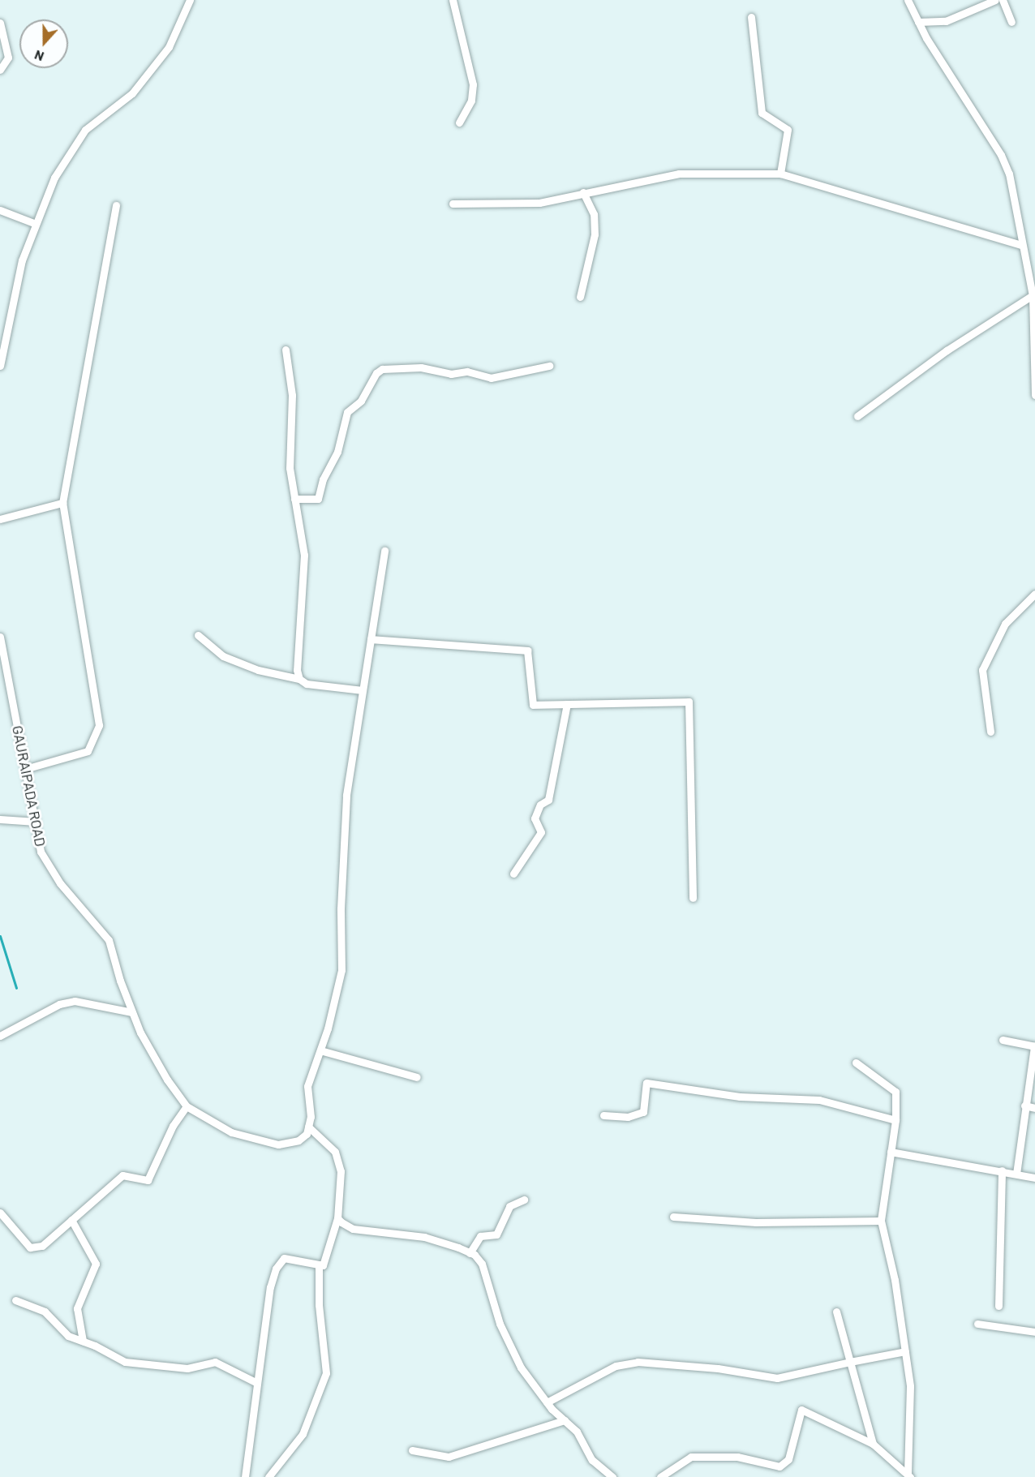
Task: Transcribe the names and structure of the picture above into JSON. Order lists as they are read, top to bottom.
{
  "streets": {
    "street": ["GAURAIPADA ROAD"]
  },
  "north": "bottom"
}
